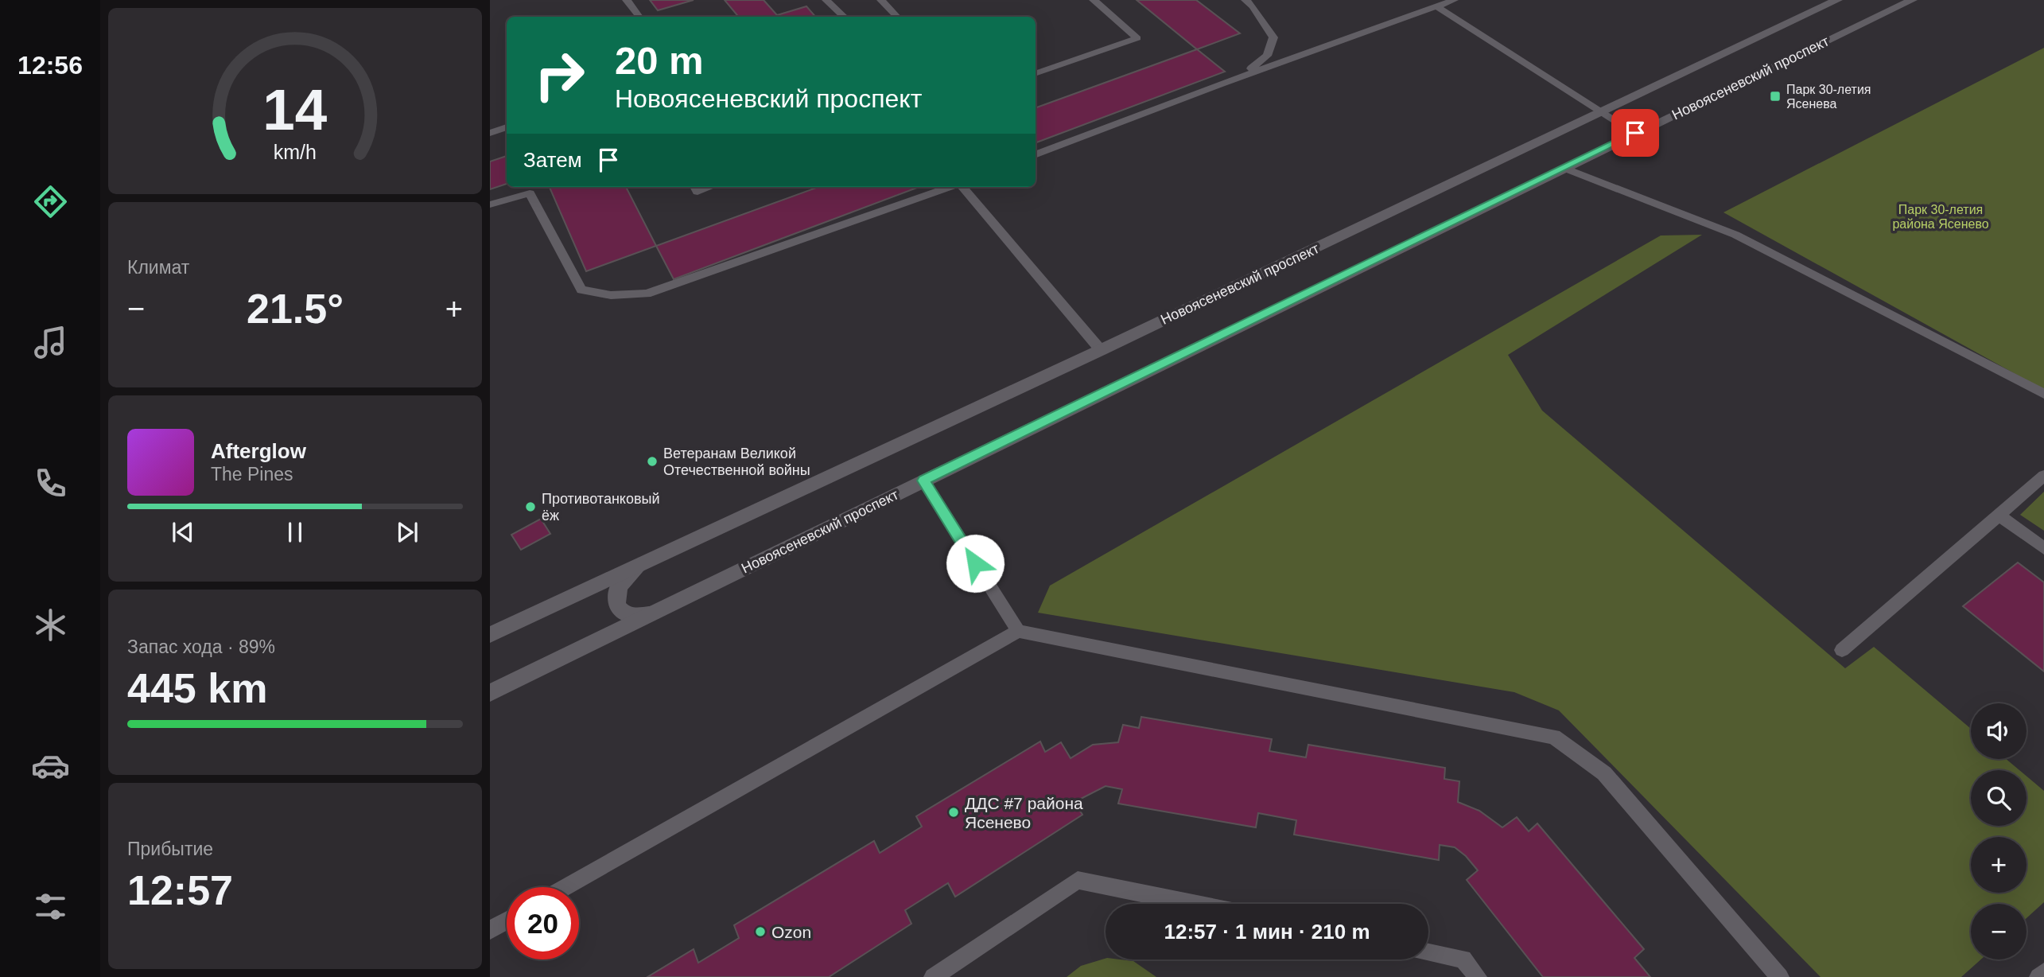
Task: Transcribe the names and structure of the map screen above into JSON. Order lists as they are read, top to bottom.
{
  "streets": {
    "street": ["Новоясеневский проспект"]
  },
  "parks": ["Парк 30-летия района Ясенево"],
  "places": {
    "transit": ["Парк 30-летия Ясенева"],
    "other": [
      "Ветеранам Великой Отечественной войны",
      "Противотанковый ёж",
      "ДДС #7 района Ясенево",
      "Ozon"
    ]
  },
  "page": {
    "tabs": "12:56",
    "turn": ["20 m", "Новоясеневский проспект"],
    "then": "Затем",
    "tile": [
      "Климат",
      ["Запас хода · 89%", "445 km"],
      ["Прибытие", "12:57"]
    ],
    "heat": ["−", "21.5°", "+"],
    "song": ["Afterglow", "The Pines"],
    "map_buttons": ["+", "−"],
    "limit": "20",
    "trip": "12:57 · 1 мин · 210 m",
    "gauge": ["14", "km/h"]
  }
}
